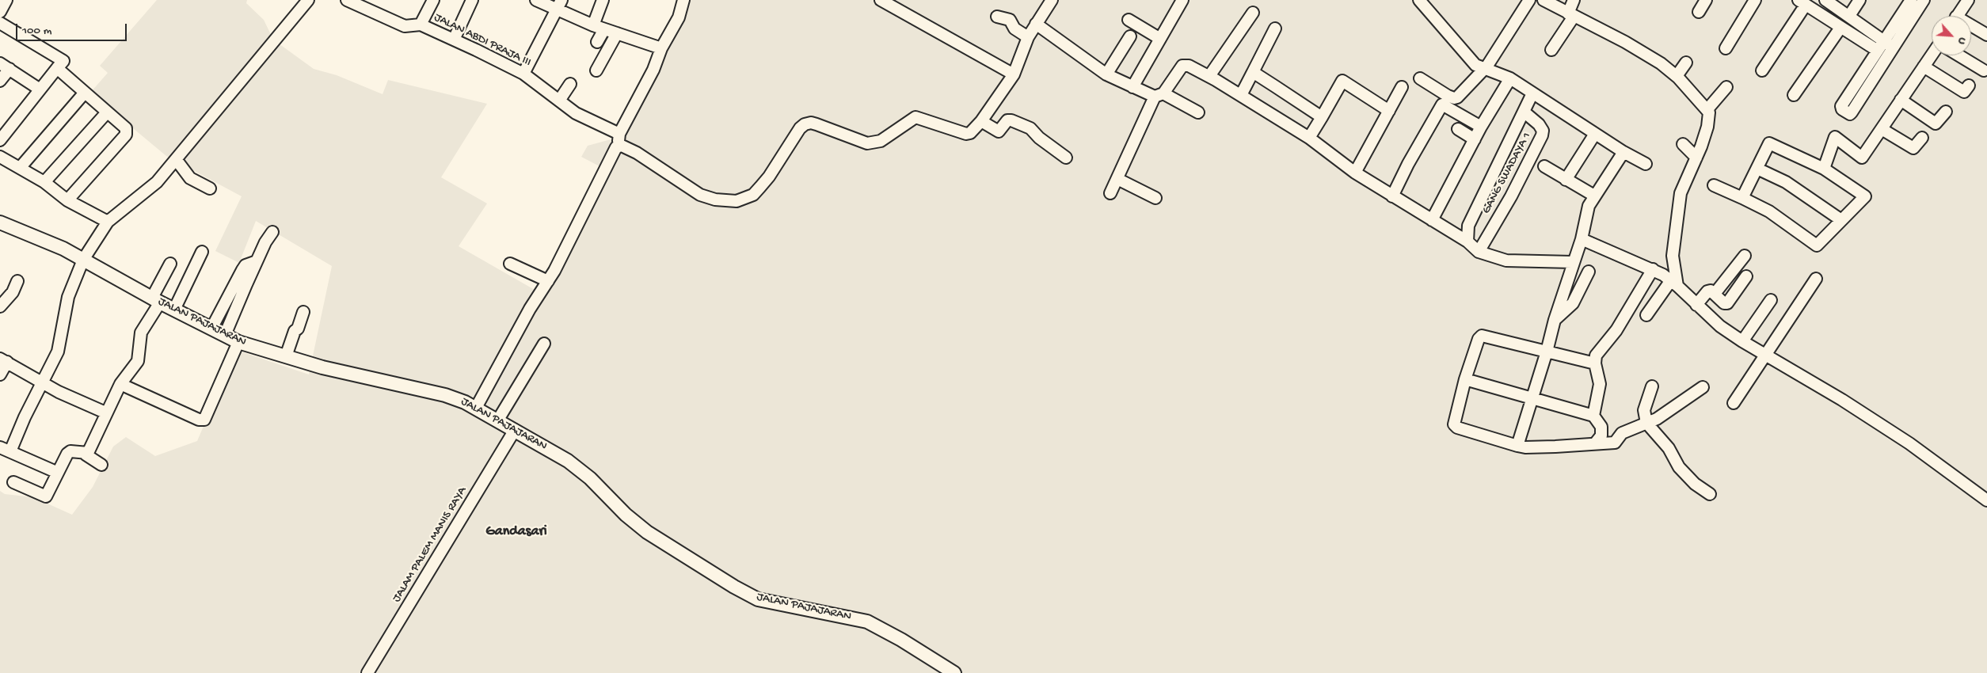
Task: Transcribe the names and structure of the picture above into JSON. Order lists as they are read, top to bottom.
{
  "streets": {
    "main road": ["JALAN PAJAJARAN"],
    "street": ["JALAN ABDI PRAJA III", "GANG SWADAYA 1", "JALAM PALEM MANIS RAYA"]
  },
  "crossings": [
    ["JALAN PAJAJARAN", "JALAM PALEM MANIS RAYA"]
  ],
  "districts": ["Gandasari"],
  "scale_bar": "100 m",
  "north": "bottom right"
}
